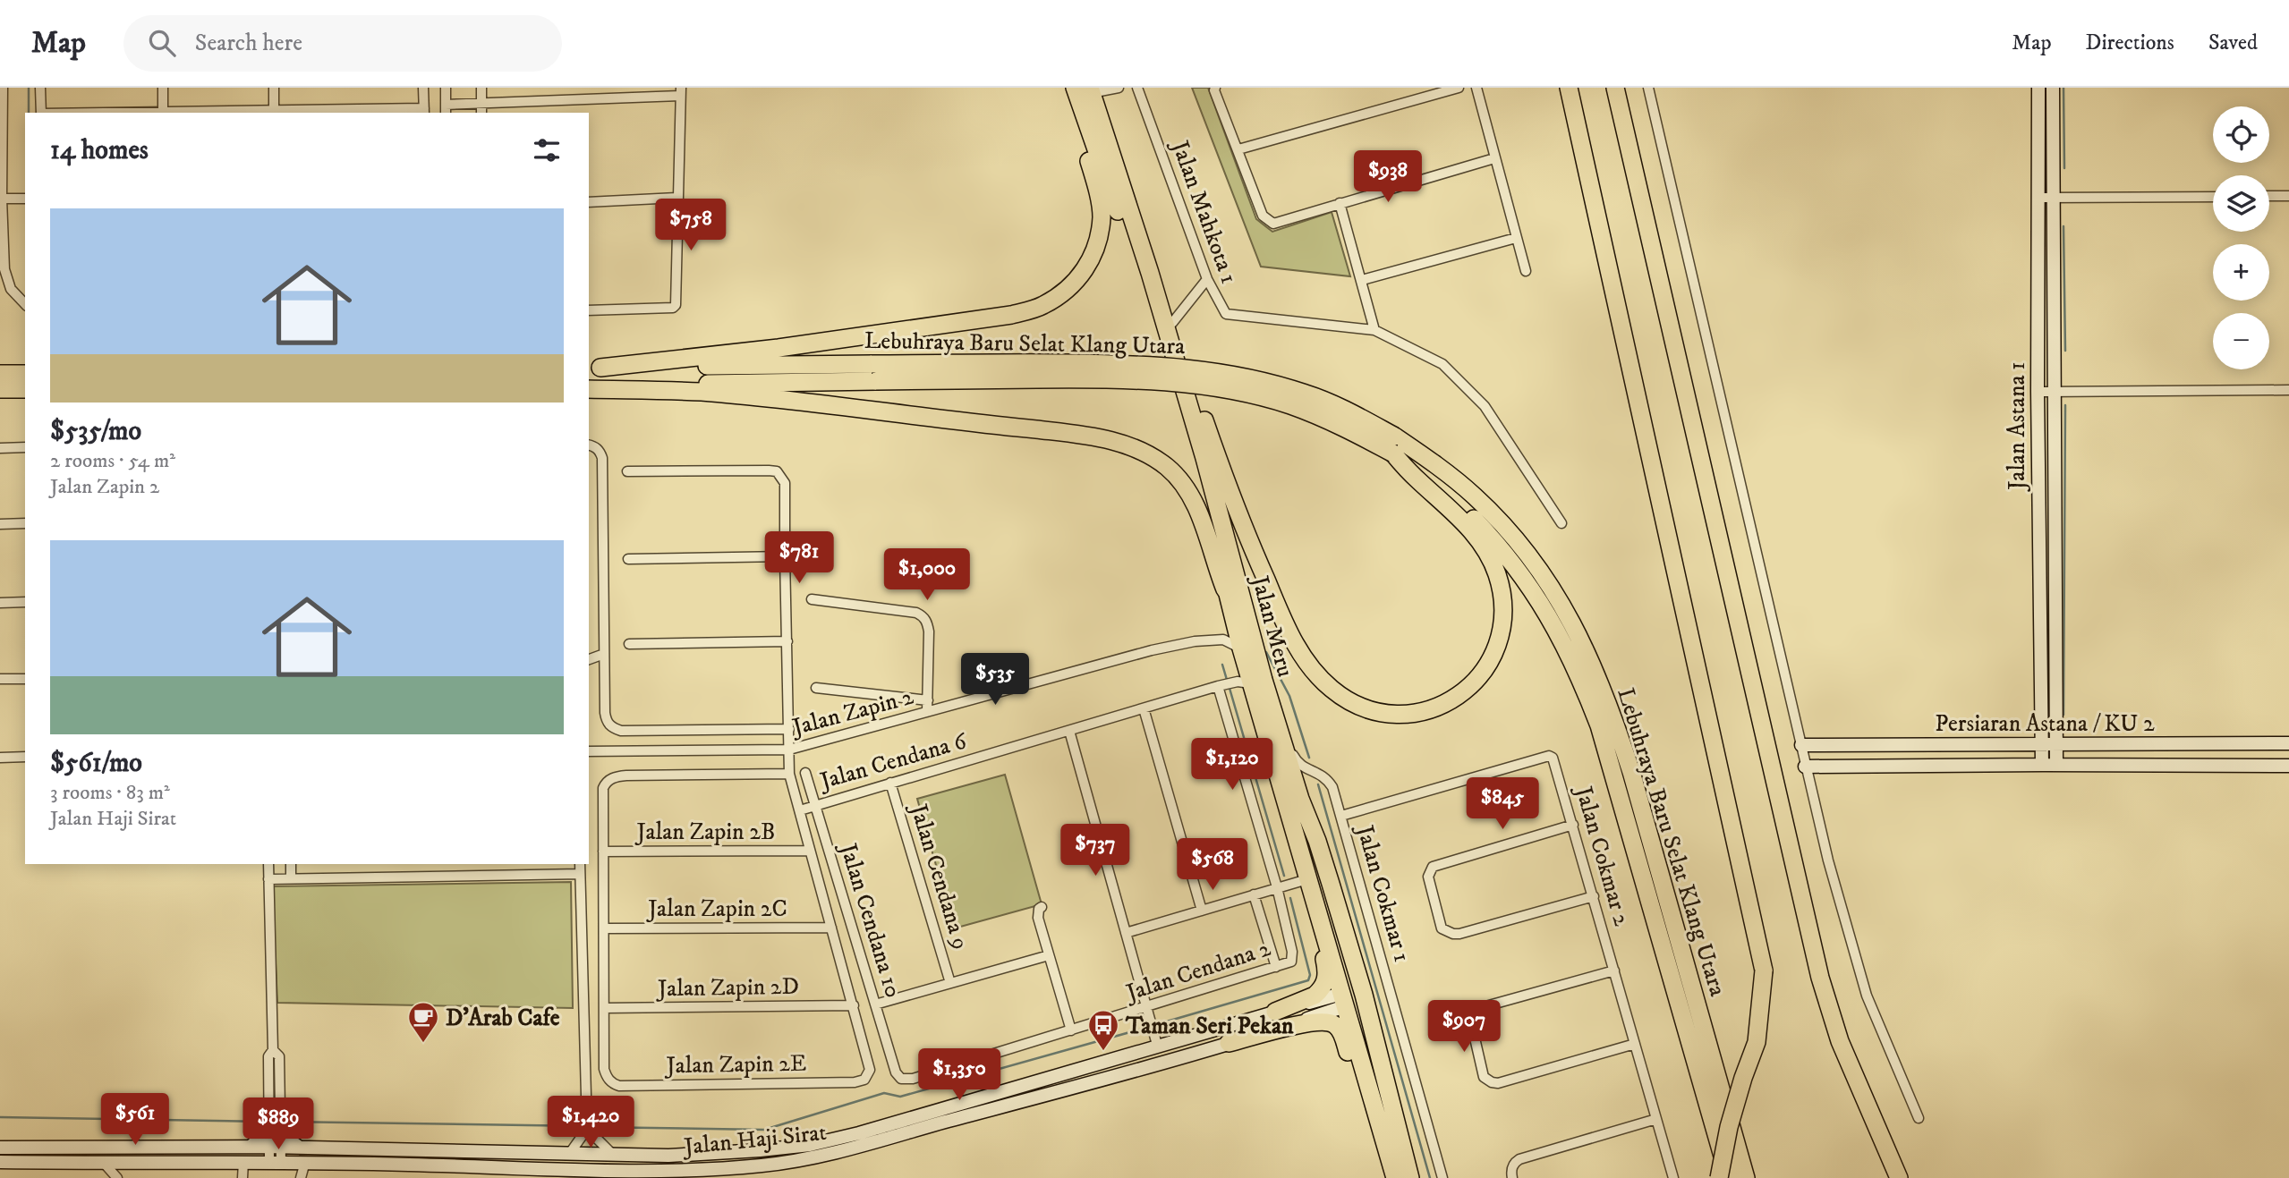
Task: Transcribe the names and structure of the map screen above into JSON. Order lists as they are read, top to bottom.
{
  "streets": {
    "highway": ["Lebuhraya Baru Selat Klang Utara", "Jalan Meru"],
    "main road": ["Jalan Astana 1", "Persiaran Astana / KU 2", "Jalan Haji Sirat"],
    "street": [
      "Jalan Mahkota 1",
      "Jalan Zapin 2",
      "Jalan Cendana 6",
      "Jalan Zapin 2B",
      "Jalan Cokmar 2",
      "Jalan Cendana 9",
      "Jalan Cokmar 1",
      "Jalan Zapin 2C",
      "Jalan Cendana 10",
      "Jalan Cendana 2",
      "Jalan Zapin 2D",
      "Jalan Zapin 2E"
    ]
  },
  "crossings": [
    ["Jalan Astana 1", "Persiaran Astana / KU 2"],
    ["Jalan Meru", "Jalan Zapin 2"],
    ["Jalan Meru", "Jalan Cendana 6"],
    ["Jalan Meru", "Jalan Cokmar 1"],
    ["Jalan Meru", "Jalan Haji Sirat"],
    ["Jalan Cendana 6", "Jalan Cendana 9"],
    ["Jalan Cendana 6", "Jalan Cokmar 1"],
    ["Jalan Cendana 6", "Jalan Cendana 10"],
    ["Jalan Cokmar 2", "Jalan Cokmar 1"],
    ["Jalan Cendana 10", "Jalan Cendana 2"],
    ["Jalan Zapin 2D", "Jalan Zapin 2E"]
  ],
  "places": {
    "cafe": ["D'Arab Cafe"],
    "bus stop": ["Taman Seri Pekan"]
  },
  "page": {
    "header": "Map",
    "search": "Search here",
    "nav": ["Map", "Directions", "Saved"],
    "map_buttons": ["+", "−"],
    "heading": "14 homes",
    "price": [
      "$938",
      "$758",
      "$781",
      "$1,000",
      "$535",
      "$1,120",
      "$845",
      "$737",
      "$568",
      "$907",
      "$1,350",
      "$561",
      "$1,420",
      "$889"
    ],
    "list": [
      {
        "name": "$535/mo",
        "note": "2 rooms · 54 m² · Jalan Zapin 2"
      },
      {
        "name": "$561/mo",
        "note": "3 rooms · 83 m² · Jalan Haji Sirat"
      }
    ]
  }
}
